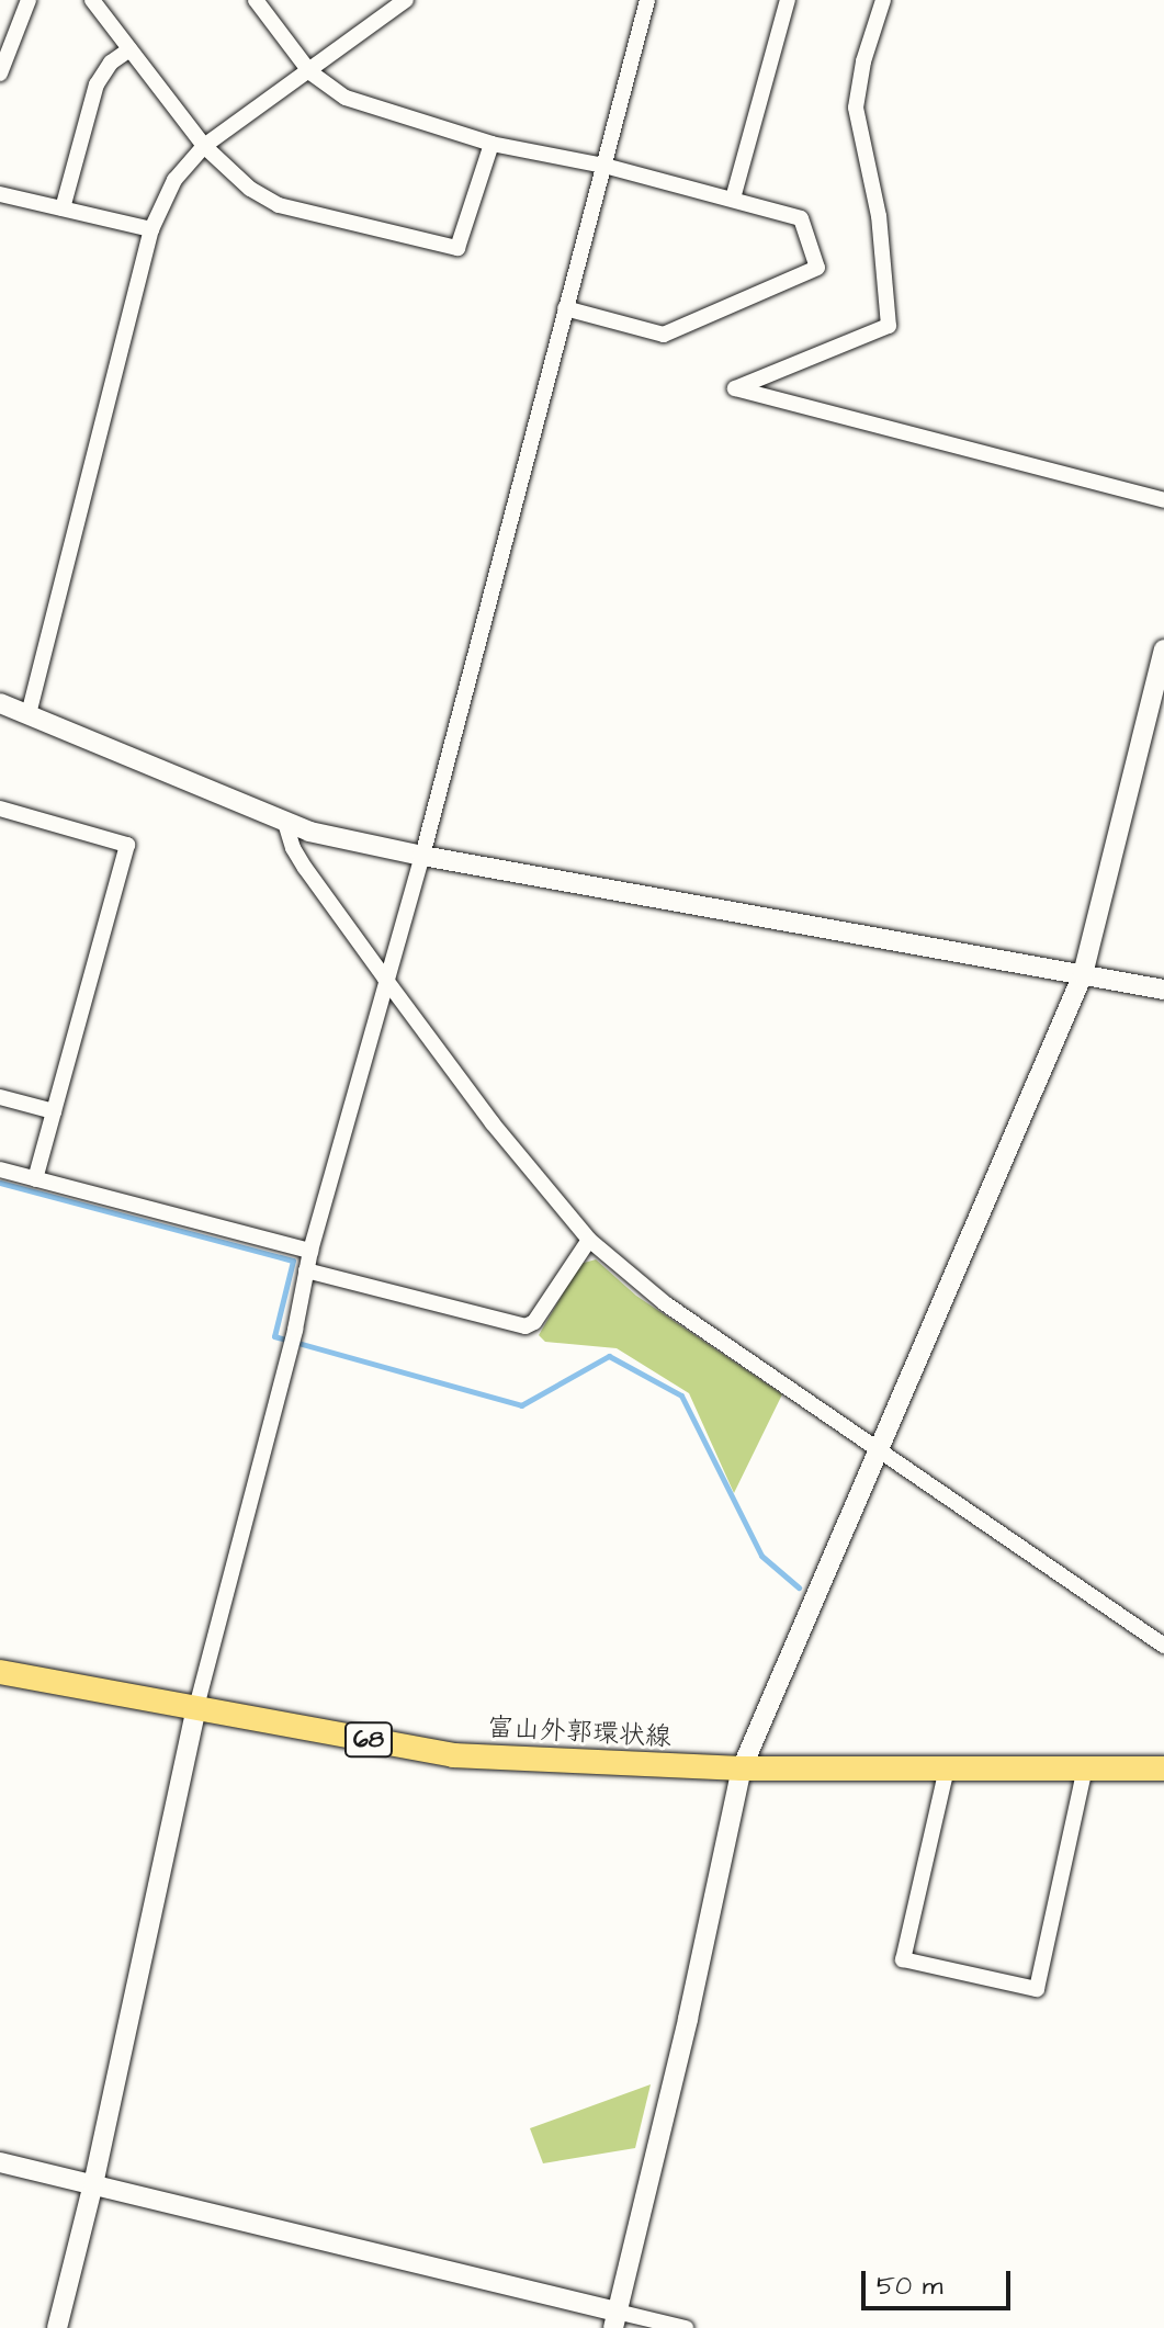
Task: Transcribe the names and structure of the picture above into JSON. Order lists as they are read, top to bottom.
{
  "streets": {
    "main road": ["富山外郭環状線", "68"]
  },
  "scale_bar": "50 m"
}
